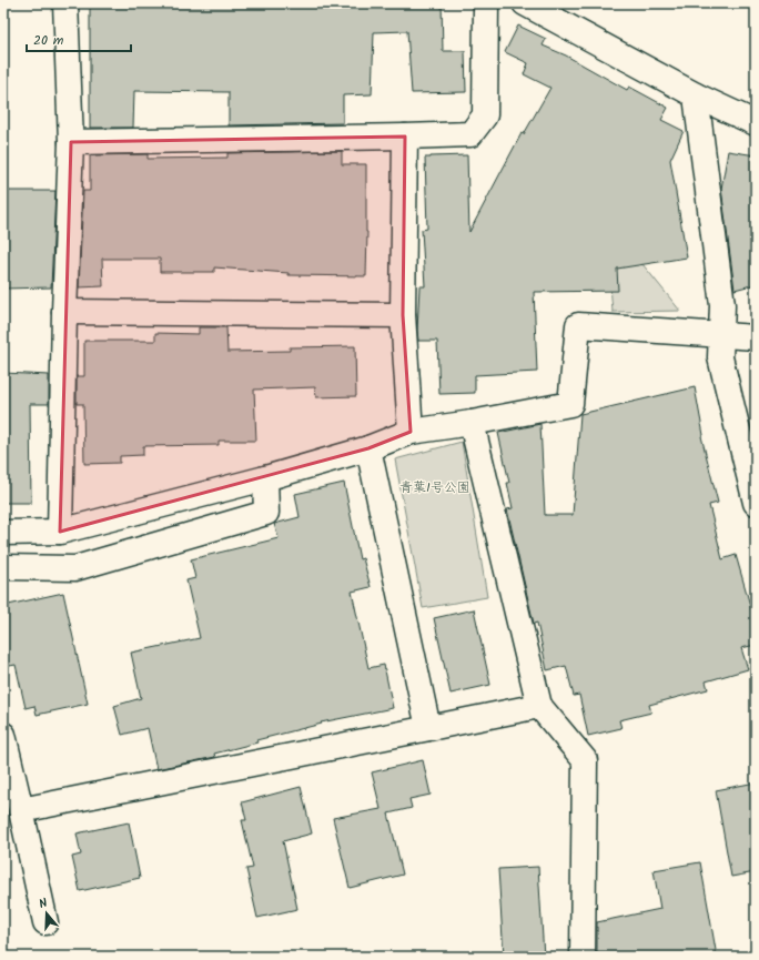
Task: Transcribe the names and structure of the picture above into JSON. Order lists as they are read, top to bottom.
{
  "parks": ["青葉1号公園"],
  "scale_bar": "20 m",
  "north": "top"
}
